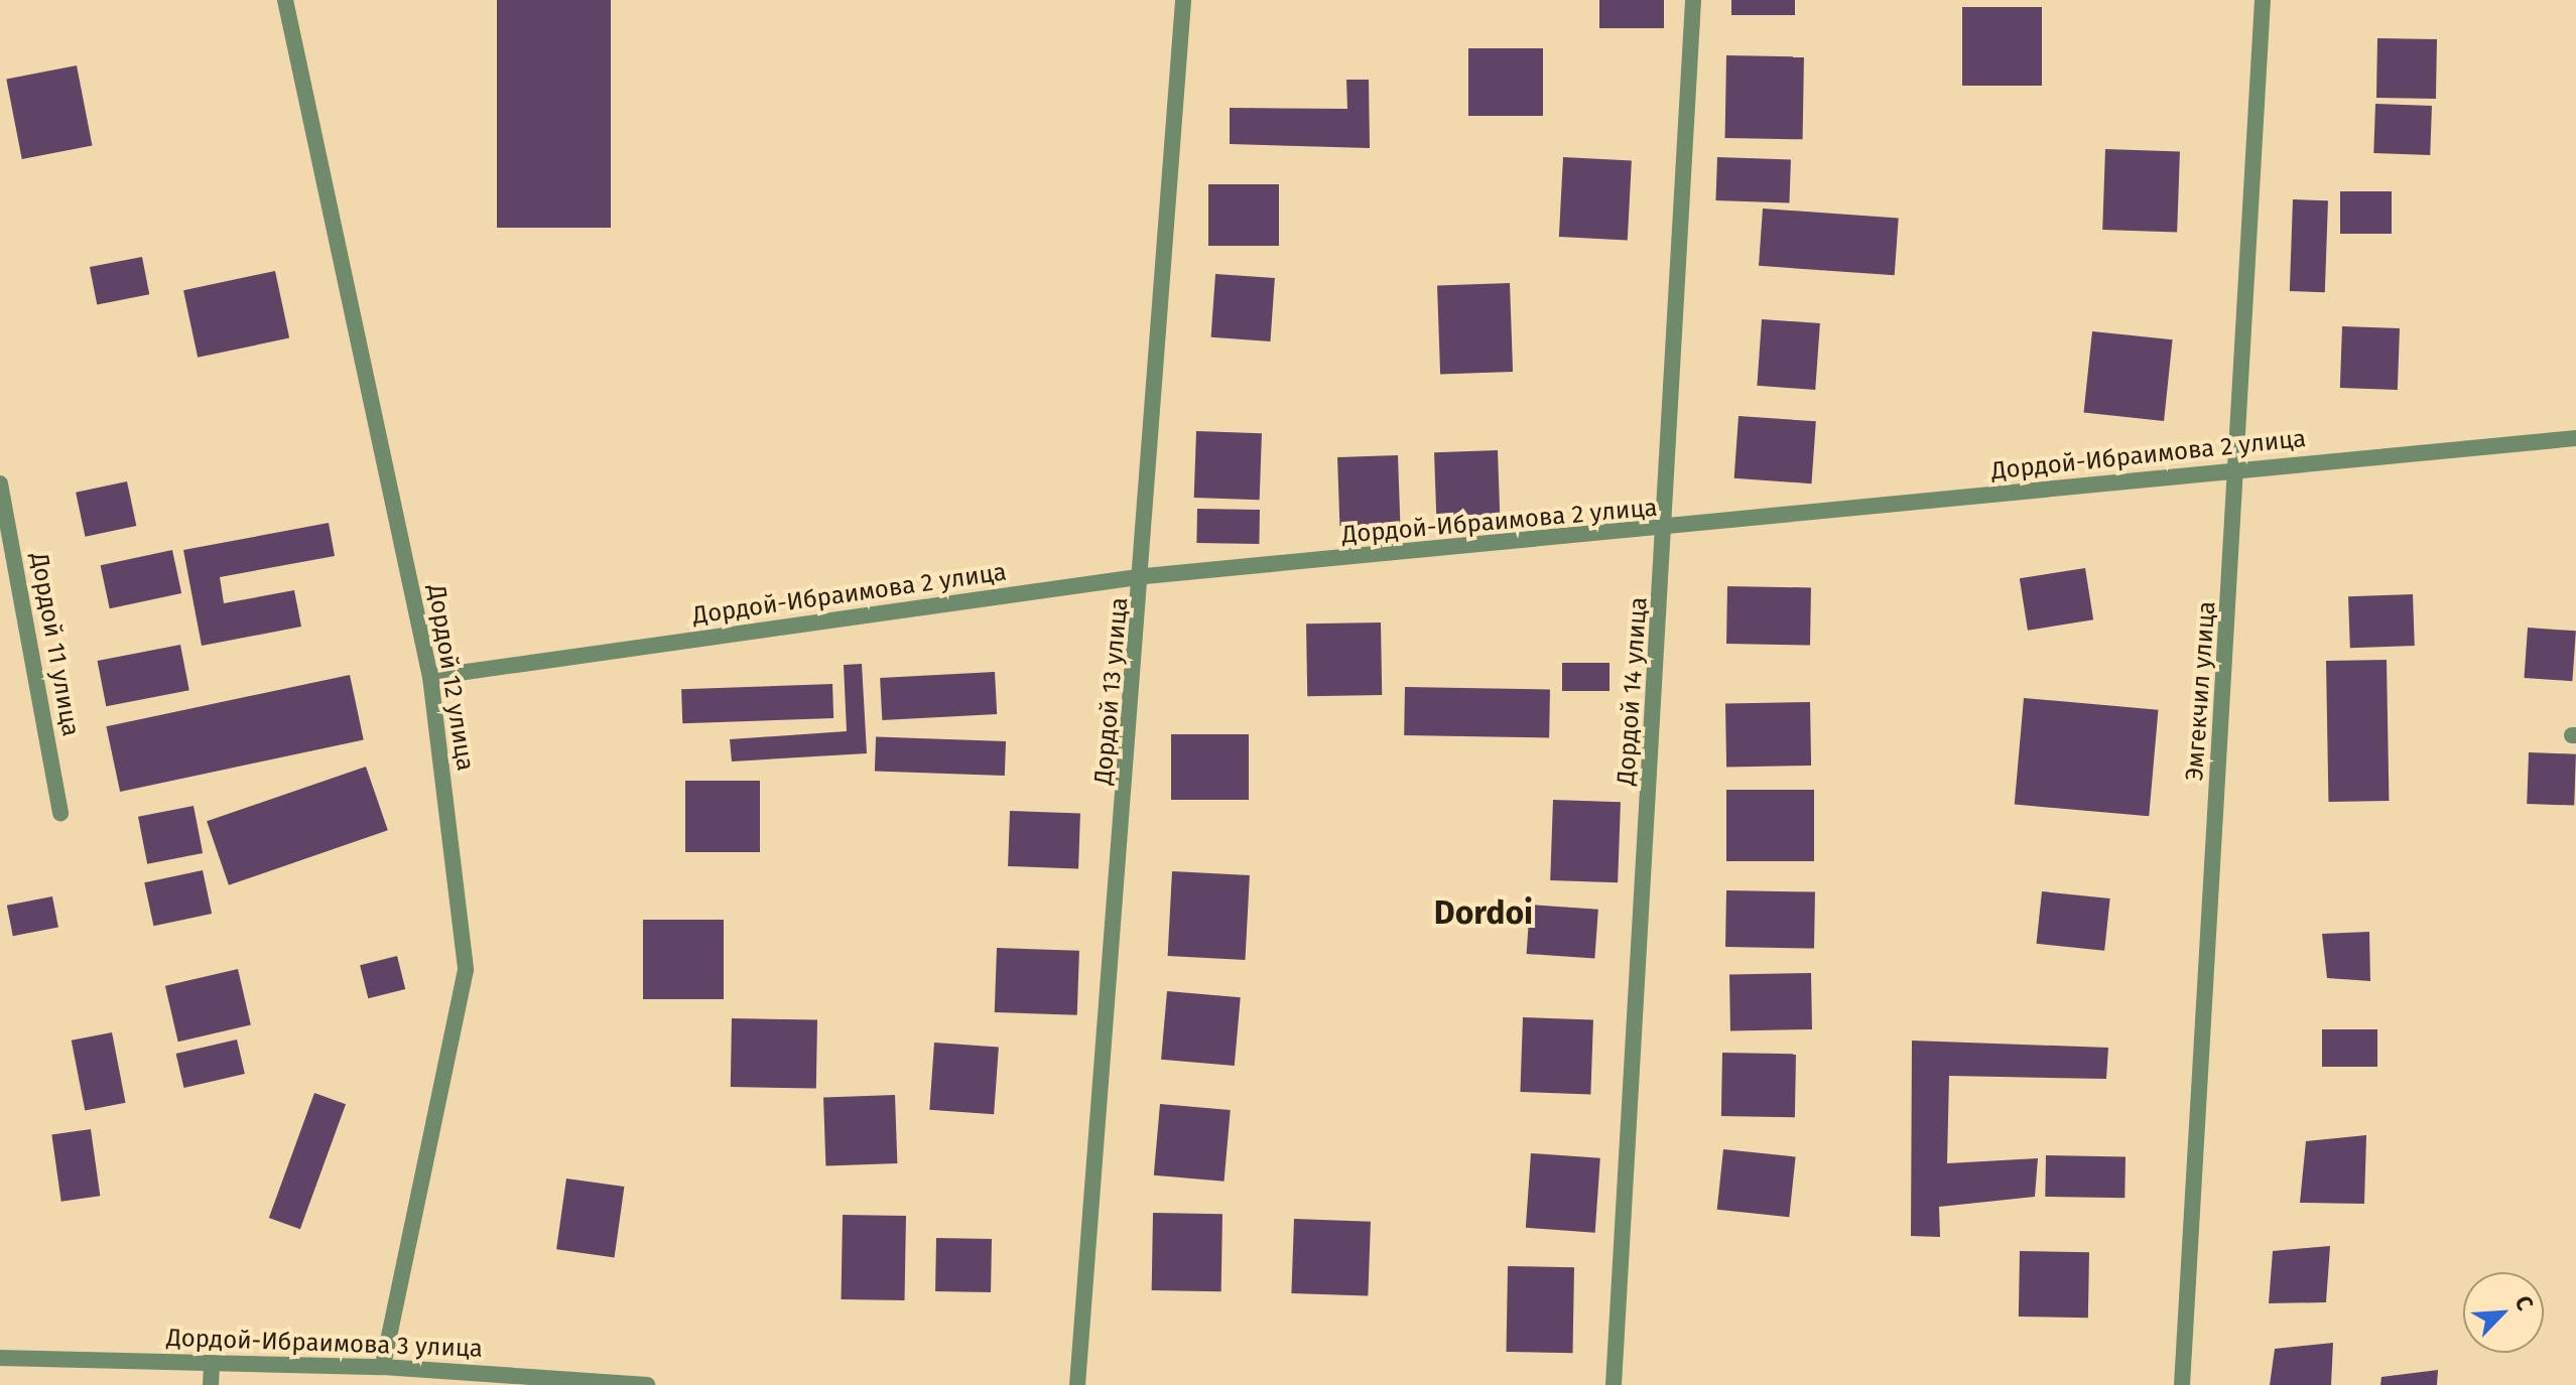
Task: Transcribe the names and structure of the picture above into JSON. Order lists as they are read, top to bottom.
{
  "streets": {
    "street": [
      "Дордой-Ибраимова 2 улица",
      "Дордой 11 улица",
      "Дордой 12 улица",
      "Дордой 13 улица",
      "Дордой 14 улица",
      "Эмгекчил улица",
      "Дордой-Ибраимова 3 улица"
    ]
  },
  "crossings": [
    ["Дордой-Ибраимова 2 улица", "Дордой 12 улица"],
    ["Дордой-Ибраимова 2 улица", "Дордой 13 улица"],
    ["Дордой-Ибраимова 2 улица", "Дордой 14 улица"],
    ["Дордой-Ибраимова 2 улица", "Эмгекчил улица"],
    ["Дордой 12 улица", "Дордой-Ибраимова 3 улица"]
  ],
  "districts": ["Dordoi"],
  "north": "top right"
}
